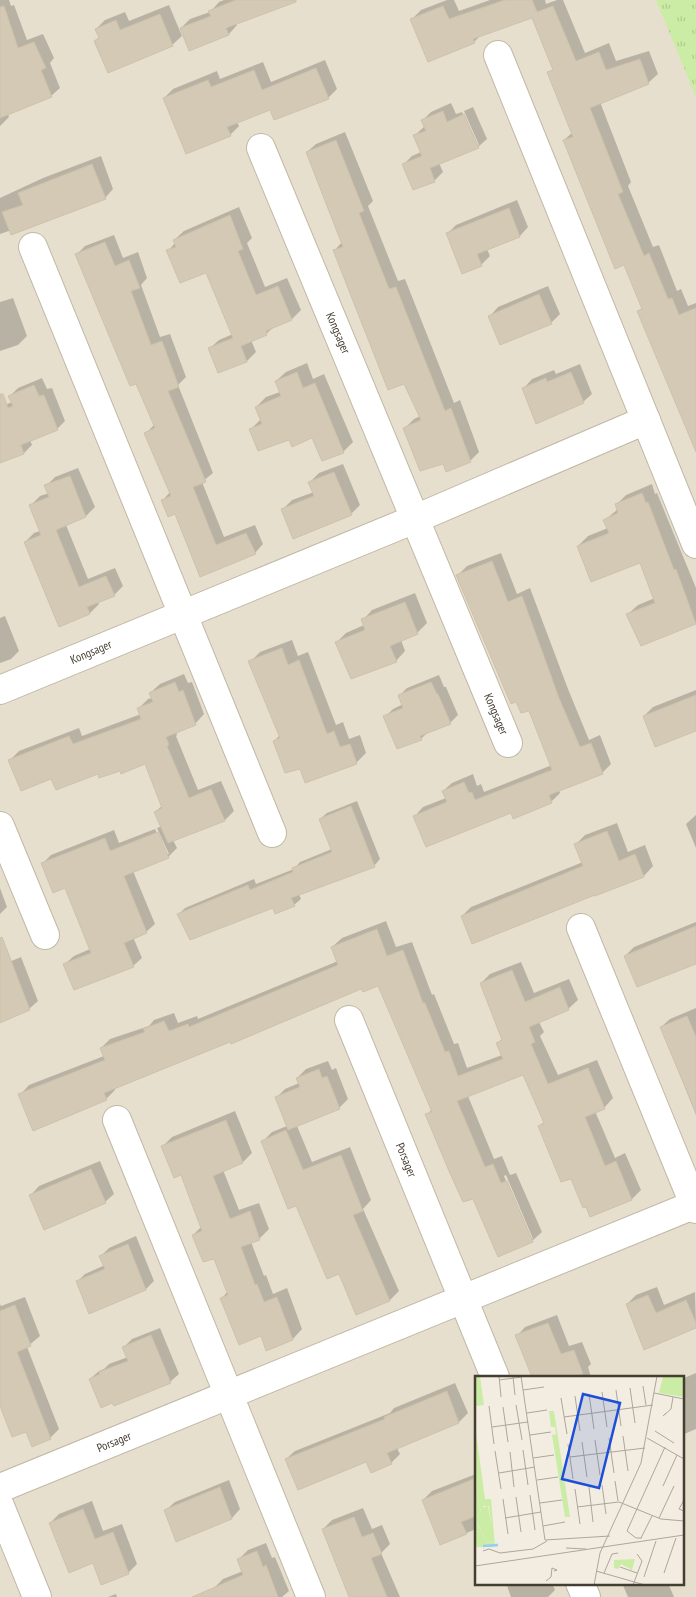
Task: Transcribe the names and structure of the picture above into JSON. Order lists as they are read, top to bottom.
{
  "streets": {
    "street": ["Kongsager", "Porsager"]
  }
}
